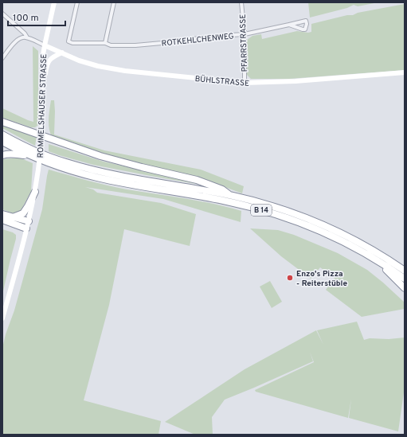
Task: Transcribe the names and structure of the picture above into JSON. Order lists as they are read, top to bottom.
{
  "streets": {
    "highway": ["B 14"],
    "main road": ["BÜHLSTRASSE", "ROMMELSHAUSER STRASSE"],
    "street": ["ROTKEHLCHENWEG", "PFARRSTRASSE"]
  },
  "crossings": [
    ["ROTKEHLCHENWEG", "PFARRSTRASSE"],
    ["PFARRSTRASSE", "BÜHLSTRASSE"],
    ["BÜHLSTRASSE", "ROMMELSHAUSER STRASSE"]
  ],
  "places": ["Enzo's Pizza - Reiterstüble"],
  "scale_bar": "100 m"
}
